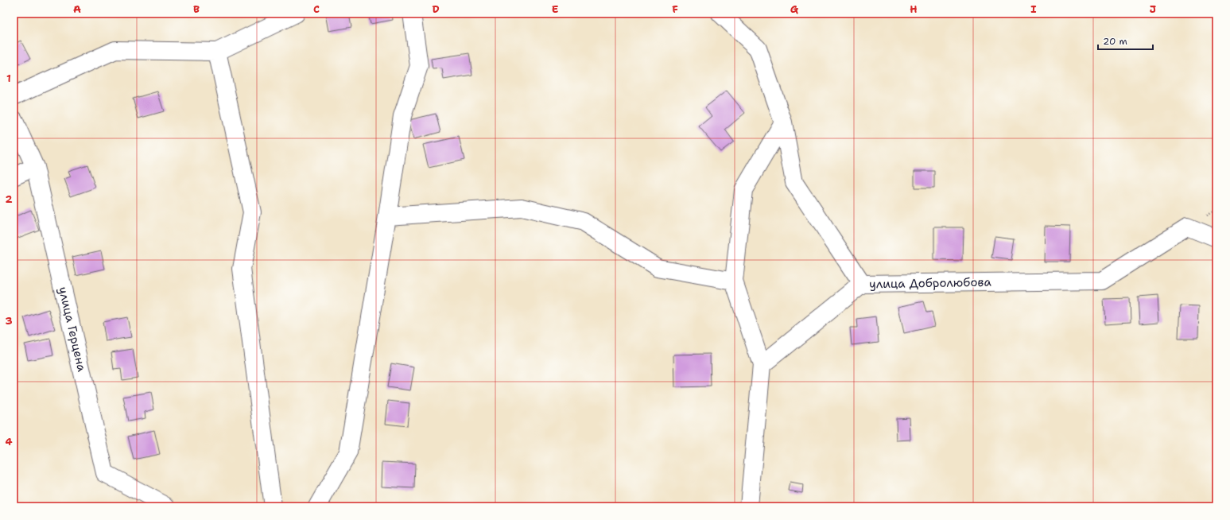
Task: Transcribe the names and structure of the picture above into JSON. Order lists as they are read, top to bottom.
{
  "streets": {
    "street": ["улица Добролюбова", "улица Герцена"]
  },
  "scale_bar": "20 m",
  "grid": {
    "columns": [
      "A",
      "B",
      "C",
      "D",
      "E",
      "F",
      "G",
      "H",
      "I",
      "J"
    ],
    "rows": [
      "1",
      "2",
      "3",
      "4"
    ]
  }
}
